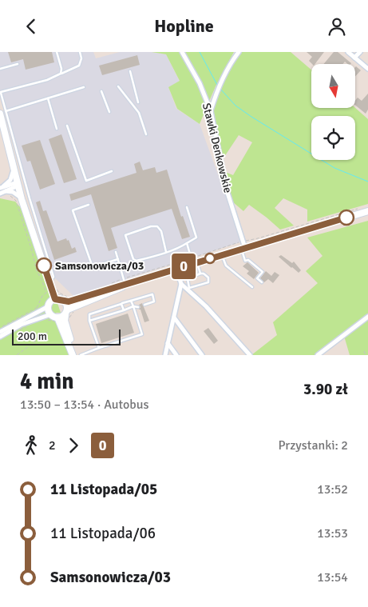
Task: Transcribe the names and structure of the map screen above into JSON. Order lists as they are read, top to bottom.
{
  "streets": {
    "street": ["Stawki Denkowskie"]
  },
  "places": ["Samsonowicza/03"],
  "lines": ["bus line 0"],
  "scale_bar": "200 m",
  "north": "bottom",
  "page": {
    "header": "Hopline",
    "on_map": "0",
    "scale": "200 m",
    "heading": ["4 min", "13:50 – 13:54 · Autobus", "3.90 zł"],
    "legs": ["2", "0", "Przystanki: 2"],
    "list": [
      {
        "name": "11 Listopada/05",
        "value": "13:52"
      },
      {
        "name": "11 Listopada/06",
        "value": "13:53"
      },
      {
        "name": "Samsonowicza/03",
        "value": "13:54"
      }
    ]
  }
}
